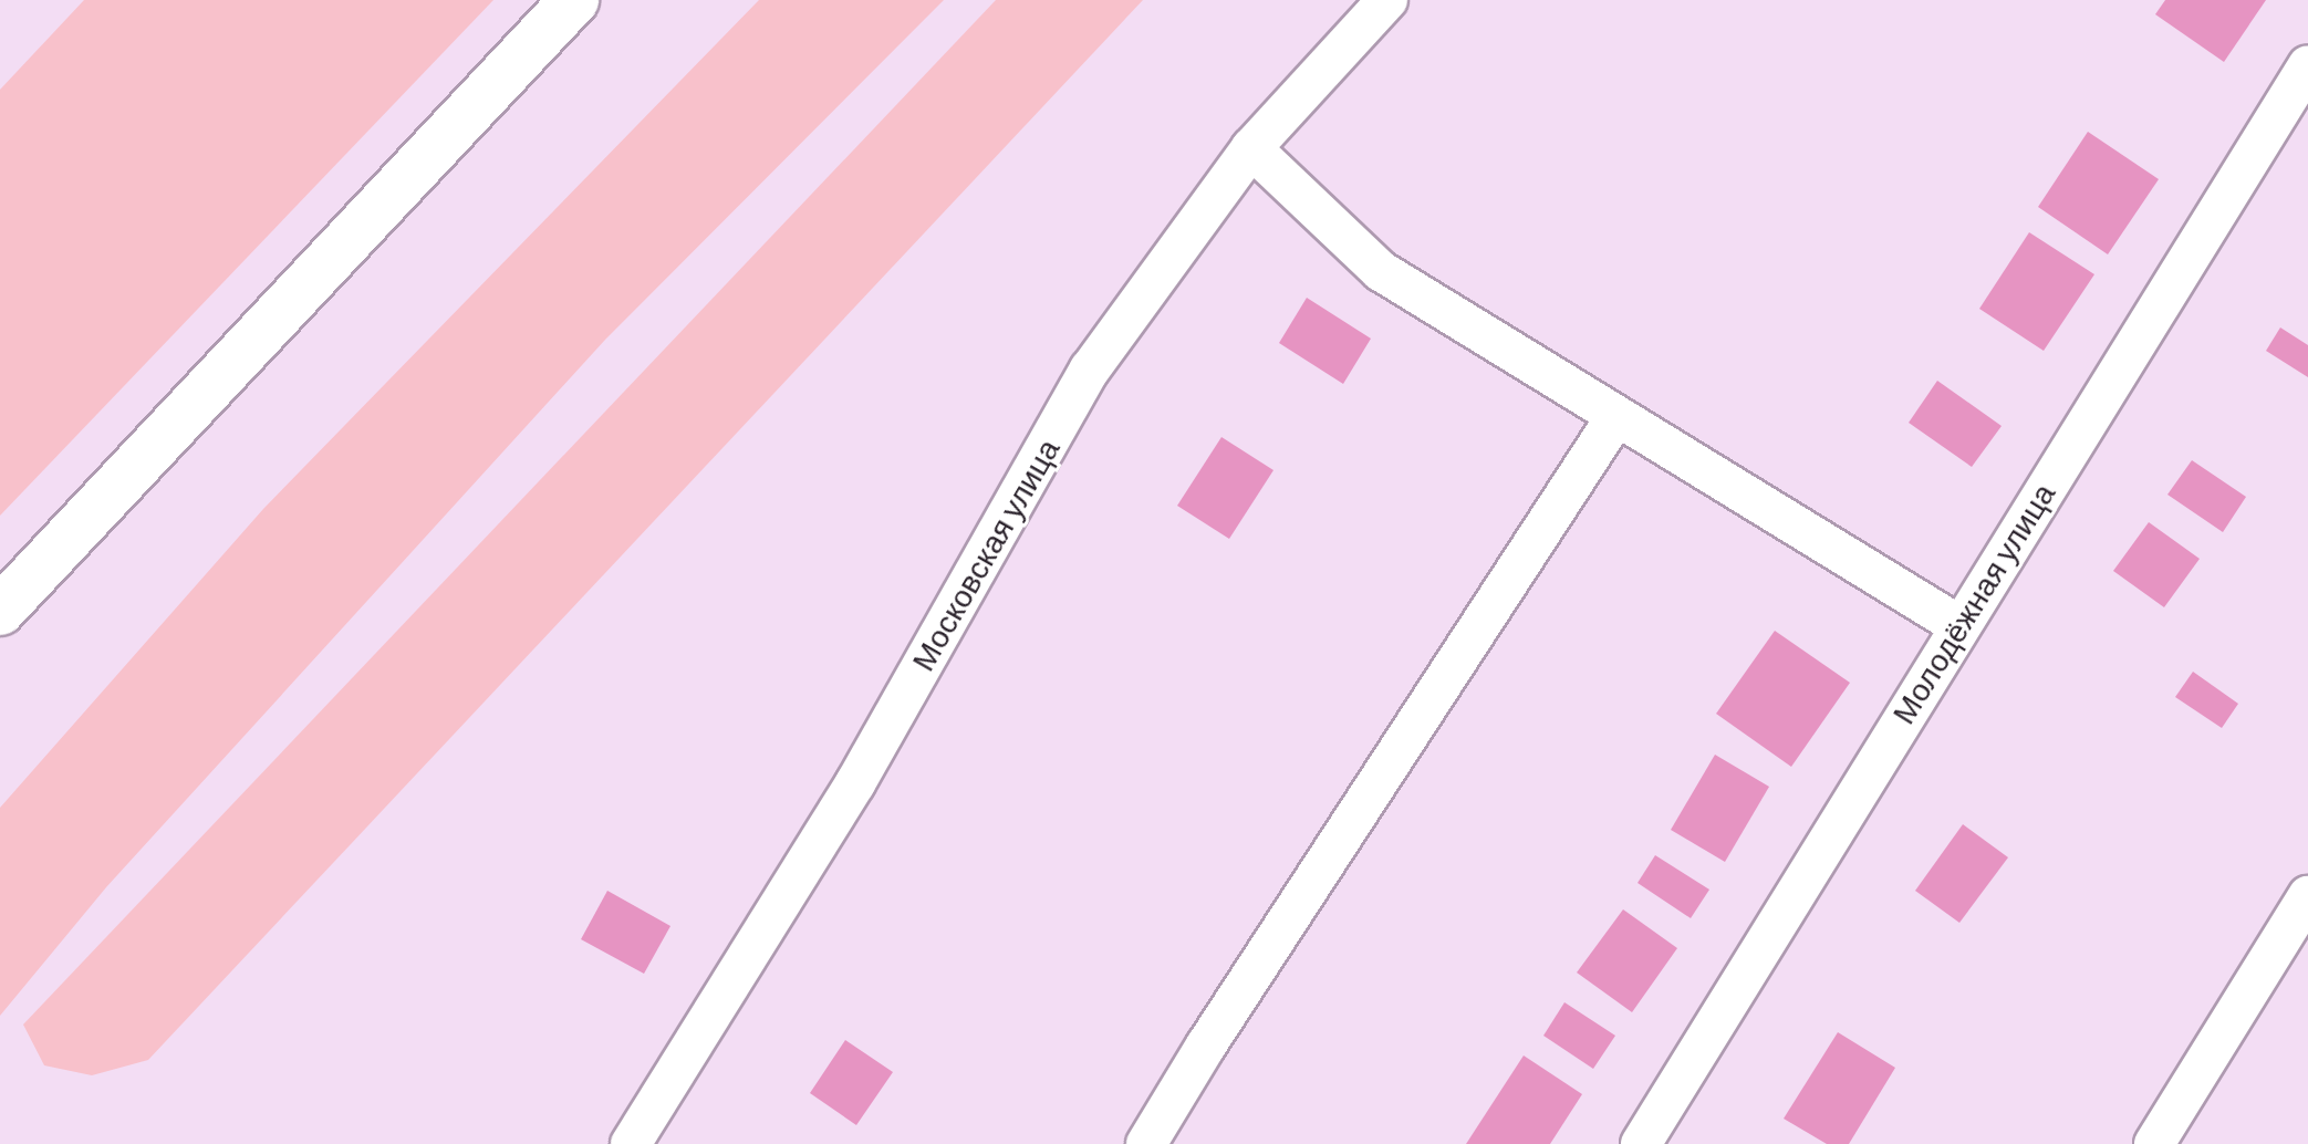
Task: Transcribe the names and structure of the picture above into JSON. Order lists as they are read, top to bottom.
{
  "streets": {
    "street": ["Московская улица", "Молодёжная улица"]
  }
}
